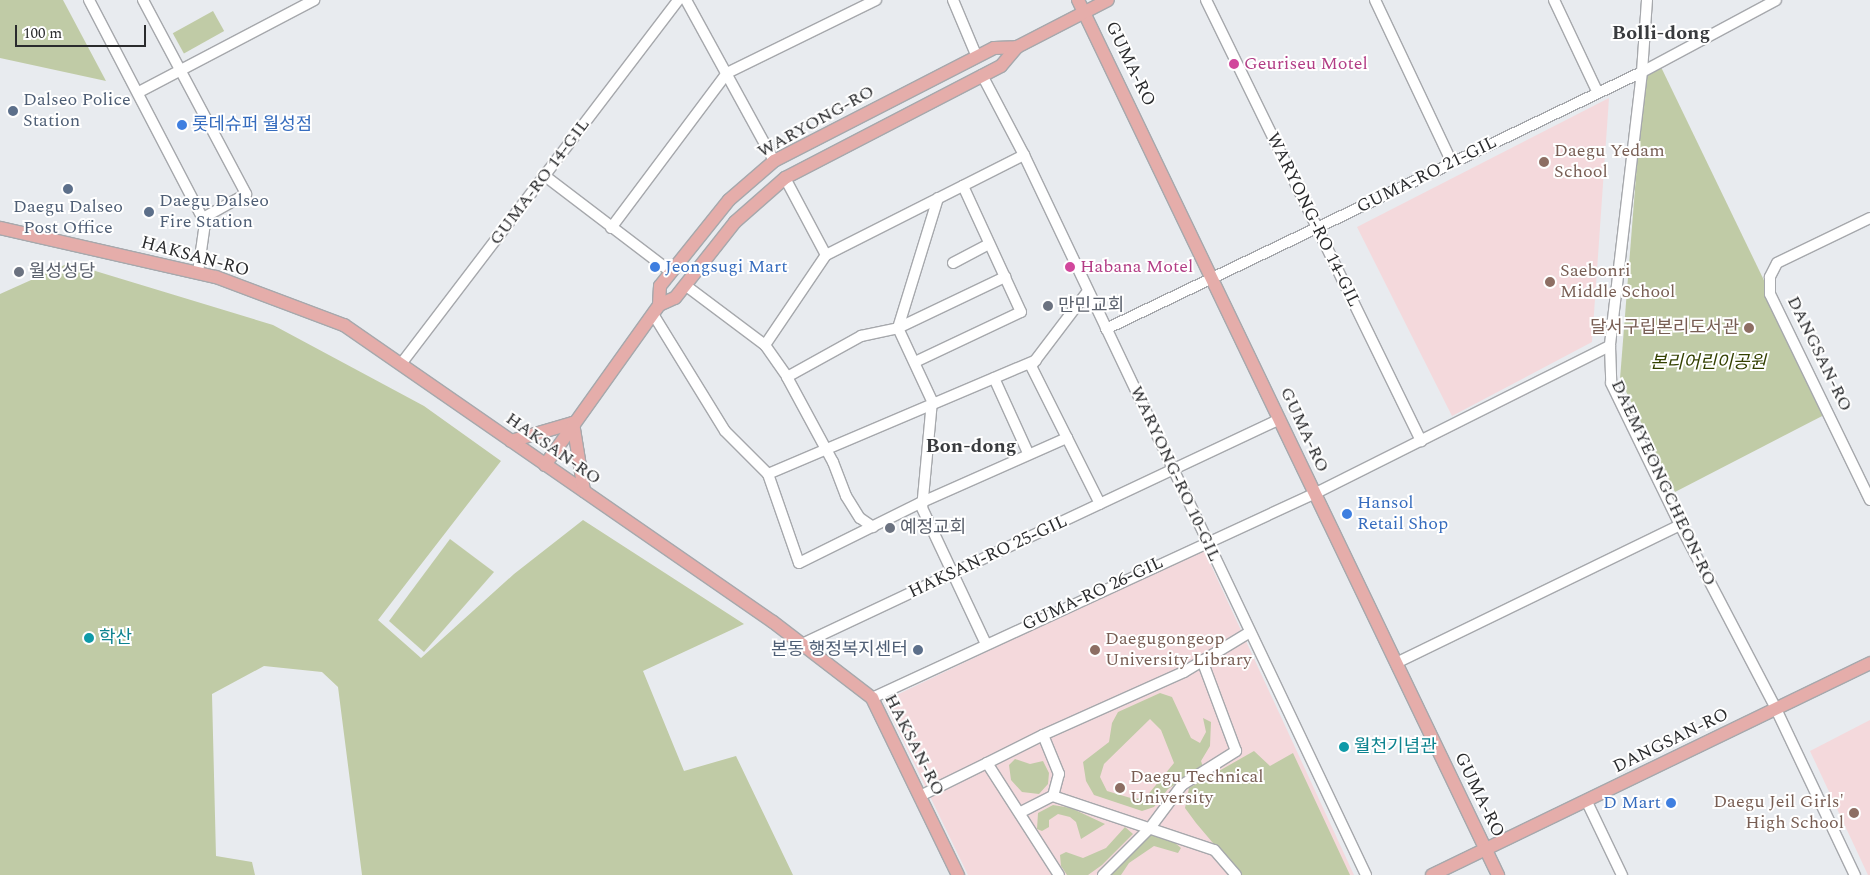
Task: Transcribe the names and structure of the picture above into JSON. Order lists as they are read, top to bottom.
{
  "streets": {
    "main road": [
      "GUMA-RO",
      "WARYONG-RO",
      "HAKSAN-RO",
      "DANGSAN-RO"
    ],
    "street": [
      "GUMA-RO 21-GIL",
      "GUMA-RO 14-GIL",
      "WARYONG-RO 14-GIL",
      "WARYONG-RO 10-GIL",
      "DAEMYEONGCHEON-RO",
      "HAKSAN-RO 25-GIL",
      "GUMA-RO 26-GIL"
    ]
  },
  "crossings": [
    ["GUMA-RO", "WARYONG-RO"],
    ["GUMA-RO", "GUMA-RO 21-GIL"],
    ["GUMA-RO", "DANGSAN-RO"],
    ["GUMA-RO", "HAKSAN-RO 25-GIL"],
    ["GUMA-RO", "GUMA-RO 26-GIL"],
    ["WARYONG-RO", "HAKSAN-RO"],
    ["WARYONG-RO", "WARYONG-RO 10-GIL"],
    ["GUMA-RO 21-GIL", "WARYONG-RO 14-GIL"],
    ["GUMA-RO 21-GIL", "WARYONG-RO 10-GIL"],
    ["GUMA-RO 21-GIL", "DAEMYEONGCHEON-RO"],
    ["GUMA-RO 14-GIL", "HAKSAN-RO"],
    ["WARYONG-RO 14-GIL", "GUMA-RO 26-GIL"],
    ["HAKSAN-RO", "HAKSAN-RO 25-GIL"],
    ["HAKSAN-RO", "GUMA-RO 26-GIL"],
    ["DANGSAN-RO", "DAEMYEONGCHEON-RO"],
    ["WARYONG-RO 10-GIL", "HAKSAN-RO 25-GIL"],
    ["WARYONG-RO 10-GIL", "GUMA-RO 26-GIL"],
    ["DAEMYEONGCHEON-RO", "GUMA-RO 26-GIL"]
  ],
  "districts": ["Bolli-dong", "Bon-dong"],
  "parks": ["본리어린이공원"],
  "places": [
    "Geuriseu Motel",
    "Dalseo Police Station",
    "롯데슈퍼 월성점",
    "Daegu Yedam School",
    "Daegu Dalseo Post Office",
    "Daegu Dalseo Fire Station",
    "Jeongsugi Mart",
    "Habana Motel",
    "월성성당",
    "Saebonri Middle School",
    "만민교회",
    "달서구립본리도서관",
    "Hansol Retail Shop",
    "예정교회",
    "학산",
    "본동 행정복지센터",
    "Daegugongeop University Library",
    "월천기념관",
    "Daegu Technical University",
    "D Mart",
    "Daegu Jeil Girls' High School"
  ],
  "scale_bar": "100 m"
}
